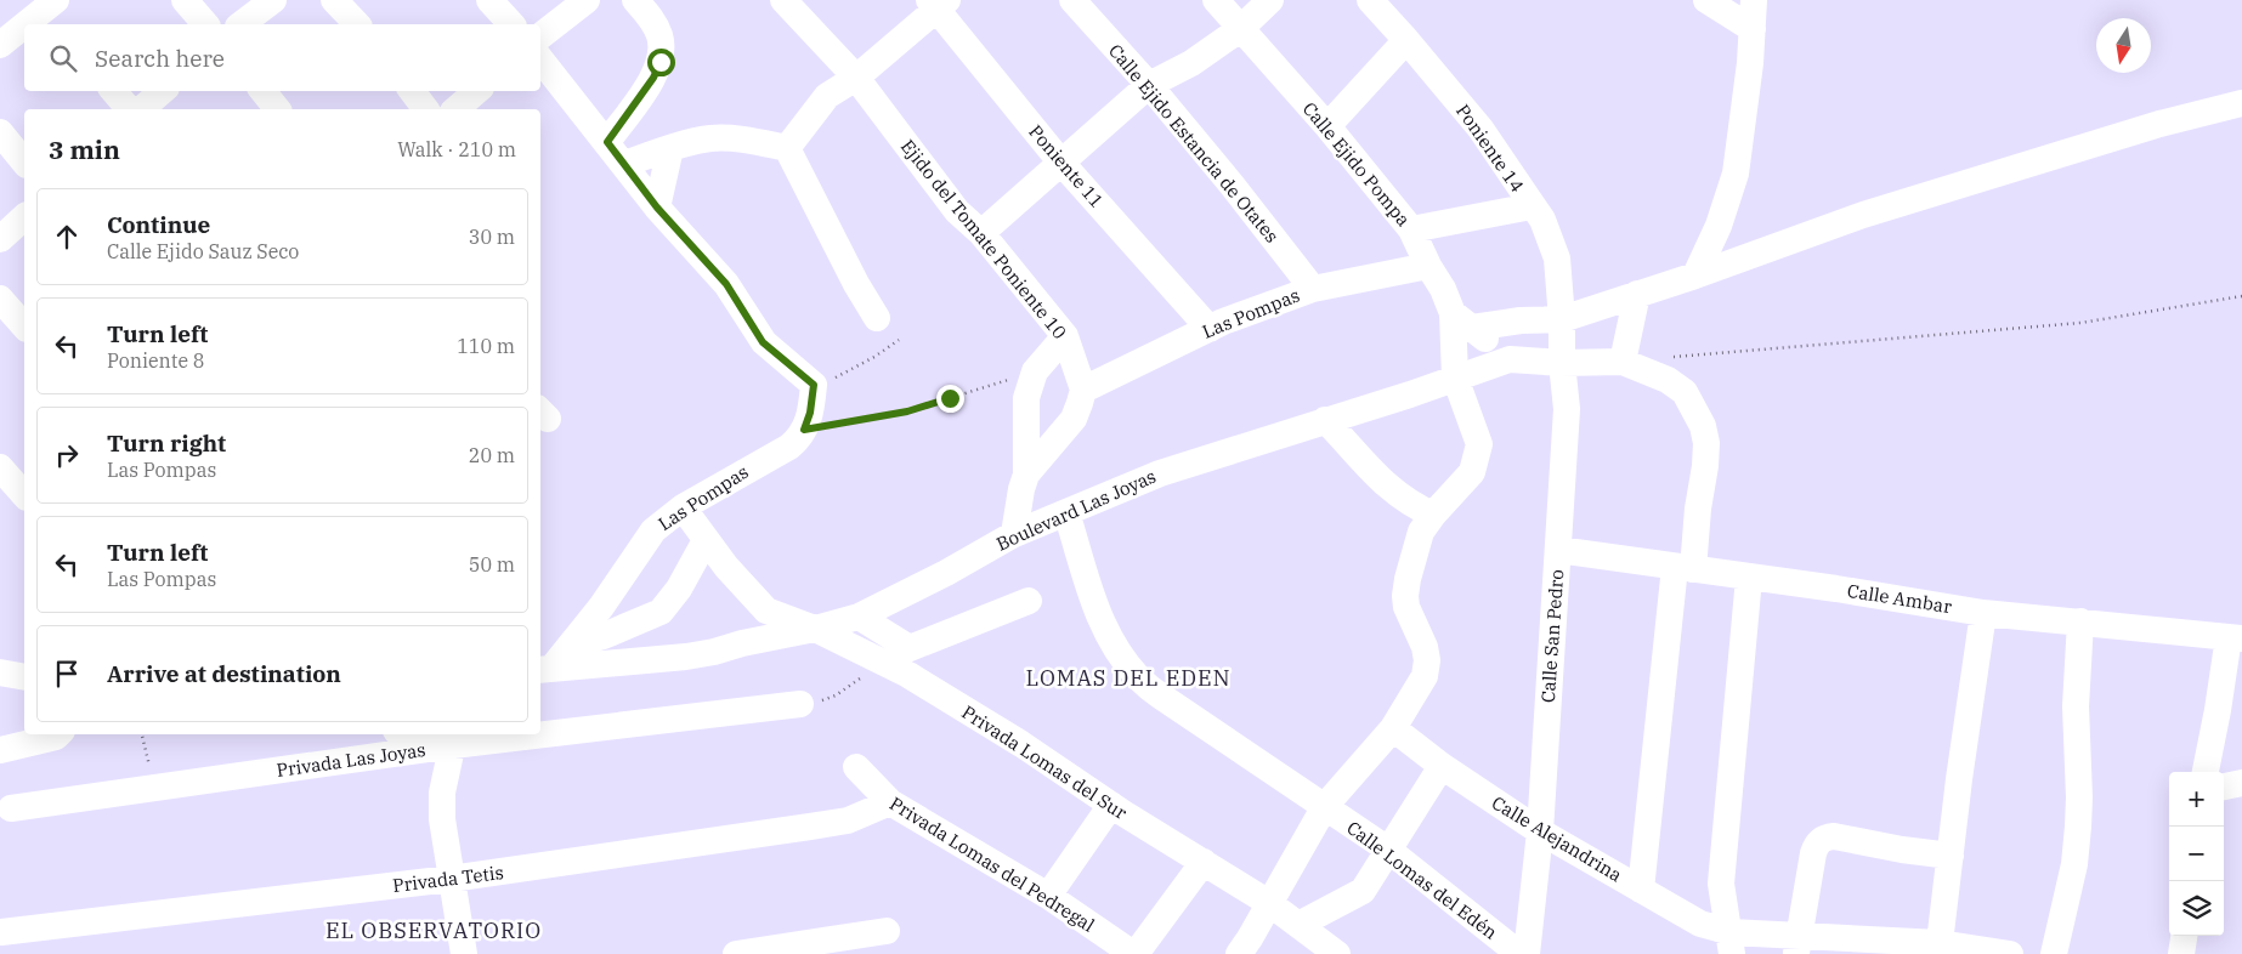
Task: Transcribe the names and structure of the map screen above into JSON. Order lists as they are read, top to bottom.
{
  "streets": {
    "street": [
      "Calle Ejido Estancia de Otates",
      "Poniente 14",
      "Calle Ejido Pompa",
      "Poniente 11",
      "Ejido del Tomate Poniente 10",
      "Las Pompas",
      "Boulevard Las Joyas",
      "Calle Ambar",
      "Calle San Pedro",
      "Privada Las Joyas",
      "Privada Lomas del Sur",
      "Calle Alejandrina",
      "Privada Lomas del Pedregal",
      "Privada Tetis",
      "Calle Lomas del Edén"
    ]
  },
  "crossings": [
    ["Calle Ejido Estancia de Otates", "Las Pompas"],
    ["Poniente 14", "Calle San Pedro"],
    ["Calle Ejido Pompa", "Las Pompas"],
    ["Calle Ejido Pompa", "Boulevard Las Joyas"],
    ["Poniente 11", "Las Pompas"],
    ["Ejido del Tomate Poniente 10", "Las Pompas"],
    ["Las Pompas", "Boulevard Las Joyas"],
    ["Las Pompas", "Privada Lomas del Sur"],
    ["Boulevard Las Joyas", "Privada Lomas del Sur"],
    ["Boulevard Las Joyas", "Calle Lomas del Edén"],
    ["Calle Ambar", "Calle San Pedro"],
    ["Calle San Pedro", "Calle Alejandrina"],
    ["Privada Lomas del Pedregal", "Privada Tetis"]
  ],
  "districts": ["LOMAS DEL EDEN", "EL OBSERVATORIO"],
  "north": "bottom",
  "page": {
    "search": "Search here",
    "heading": ["3 min", "Walk · 210 m"],
    "list": [
      ["Continue", "Calle Ejido Sauz Seco", "30 m"],
      ["Turn left", "Poniente 8", "110 m"],
      ["Turn right", "Las Pompas", "20 m"],
      ["Turn left", "Las Pompas", "50 m"],
      "Arrive at destination"
    ],
    "map_buttons": ["+", "−"]
  }
}
